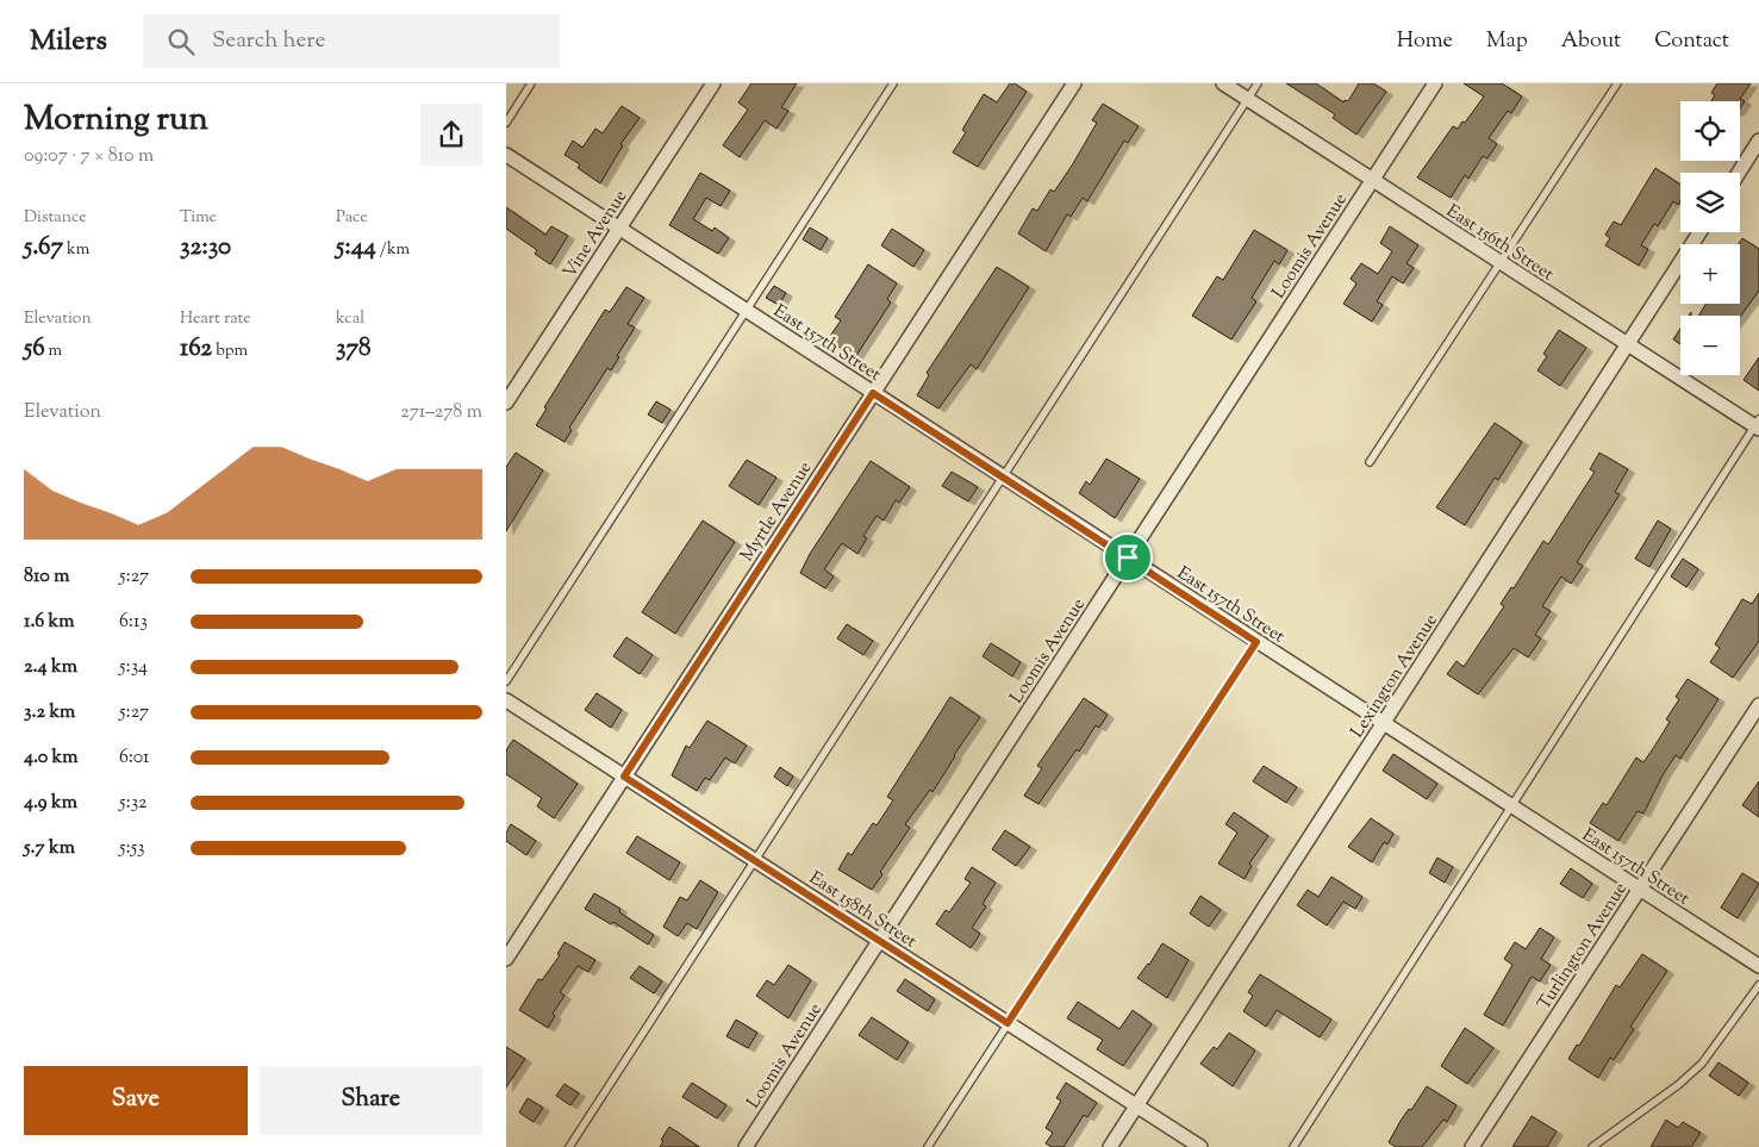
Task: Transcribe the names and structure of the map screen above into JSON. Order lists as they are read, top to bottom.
{
  "streets": {
    "street": [
      "Vine Avenue",
      "East 156th Street",
      "Loomis Avenue",
      "East 157th Street",
      "Myrtle Avenue",
      "Lexington Avenue",
      "East 158th Street",
      "Turlington Avenue"
    ]
  },
  "crossings": [
    ["Vine Avenue", "East 157th Street"],
    ["East 156th Street", "Loomis Avenue"],
    ["East 156th Street", "Lexington Avenue"],
    ["Loomis Avenue", "East 157th Street"],
    ["Loomis Avenue", "East 158th Street"],
    ["East 157th Street", "Myrtle Avenue"],
    ["East 157th Street", "Lexington Avenue"],
    ["East 157th Street", "Turlington Avenue"],
    ["Myrtle Avenue", "East 158th Street"],
    ["Lexington Avenue", "East 158th Street"]
  ],
  "page": {
    "header": "Milers",
    "search": "Search here",
    "nav": [
      "Home",
      "Map",
      "About",
      "Contact"
    ],
    "heading": ["Morning run", "09:07 · 7 × 810 m"],
    "map_buttons": ["+", "−"],
    "stats": [
      ["Distance", "5.67 km"],
      ["Time", "32:30"],
      ["Pace", "5:44 /km"],
      ["Elevation", "56 m"],
      ["Heart rate", "162 bpm"],
      ["kcal", "378"]
    ],
    "chart": ["Elevation", "271–278 m"],
    "list": [
      {
        "name": "810 m",
        "note": "5:27"
      },
      {
        "name": "1.6 km",
        "note": "6:13"
      },
      {
        "name": "2.4 km",
        "note": "5:34"
      },
      {
        "name": "3.2 km",
        "note": "5:27"
      },
      {
        "name": "4.0 km",
        "note": "6:01"
      },
      {
        "name": "4.9 km",
        "note": "5:32"
      },
      {
        "name": "5.7 km",
        "note": "5:53"
      }
    ],
    "buttons": ["Save", "Share"]
  }
}
